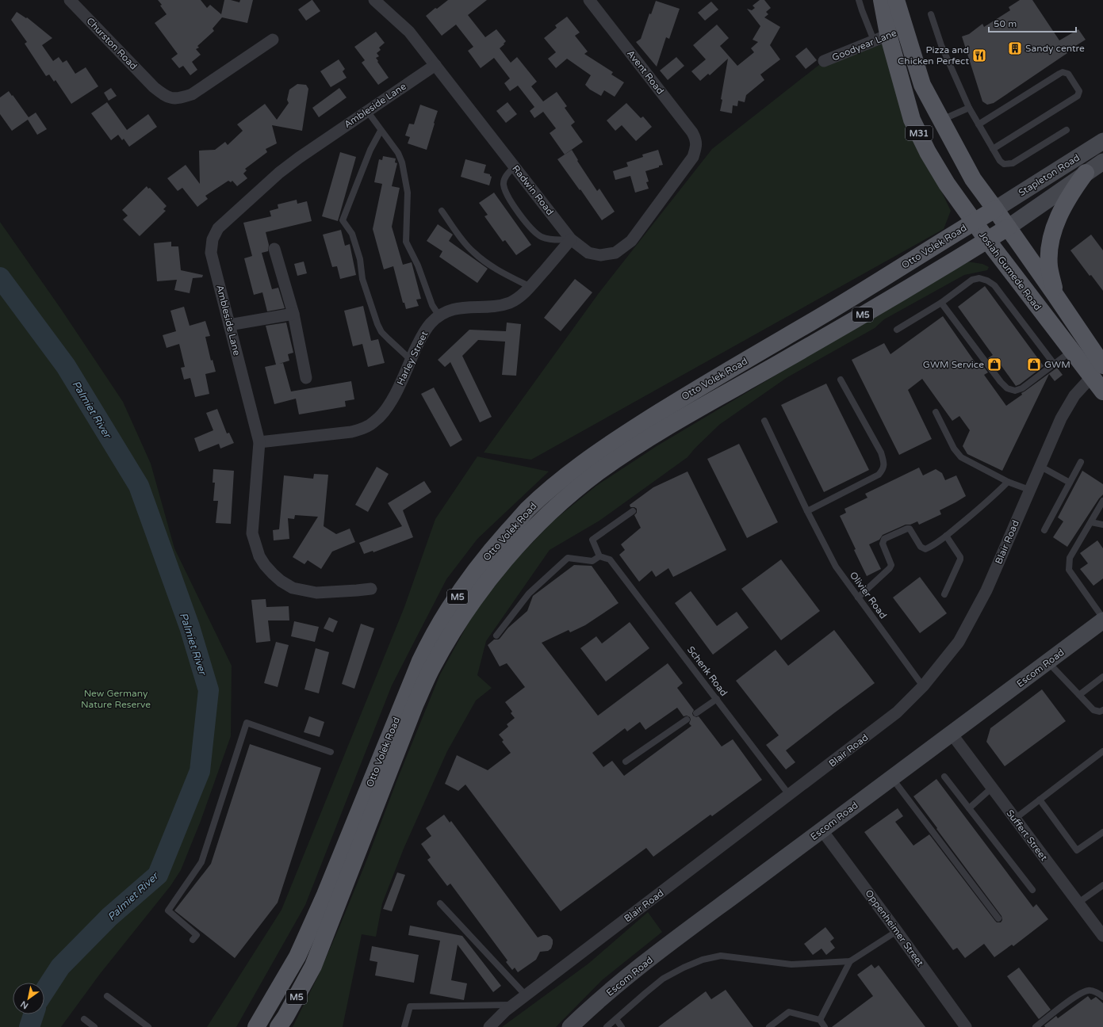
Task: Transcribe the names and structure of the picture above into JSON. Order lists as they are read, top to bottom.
{
  "streets": {
    "main road": [
      "M31",
      "Otto Volek Road",
      "Josiah Gumede Road",
      "M5"
    ],
    "street": [
      "Churston Road",
      "Goodyear Lane",
      "Avent Road",
      "Ambleside Lane",
      "Stapleton Road",
      "Radwin Road",
      "Harley Street",
      "Blair Road",
      "Escom Road",
      "Suffert Street",
      "Oppenheimer Street"
    ],
    "lane": ["Olivier Road", "Schenk Road"]
  },
  "crossings": [
    ["Goodyear Lane", "Josiah Gumede Road"],
    ["Avent Road", "Radwin Road"],
    ["Ambleside Lane", "Radwin Road"],
    ["Ambleside Lane", "Harley Street"],
    ["Stapleton Road", "Josiah Gumede Road"],
    ["Stapleton Road", "M5"],
    ["Radwin Road", "Harley Street"],
    ["Otto Volek Road", "Josiah Gumede Road"],
    ["Otto Volek Road", "M5"],
    ["Josiah Gumede Road", "M5"],
    ["Josiah Gumede Road", "Blair Road"],
    ["Blair Road", "Olivier Road"],
    ["Blair Road", "Schenk Road"],
    ["Escom Road", "Suffert Street"],
    ["Escom Road", "Oppenheimer Street"]
  ],
  "water": ["Palmiet River"],
  "parks": ["New Germany Nature Reserve"],
  "places": {
    "building": ["Sandy centre"],
    "restaurant": ["Pizza and Chicken Perfect"],
    "shop": ["GWM Service", "GWM"]
  },
  "scale_bar": "50 m",
  "north": "bottom left"
}
